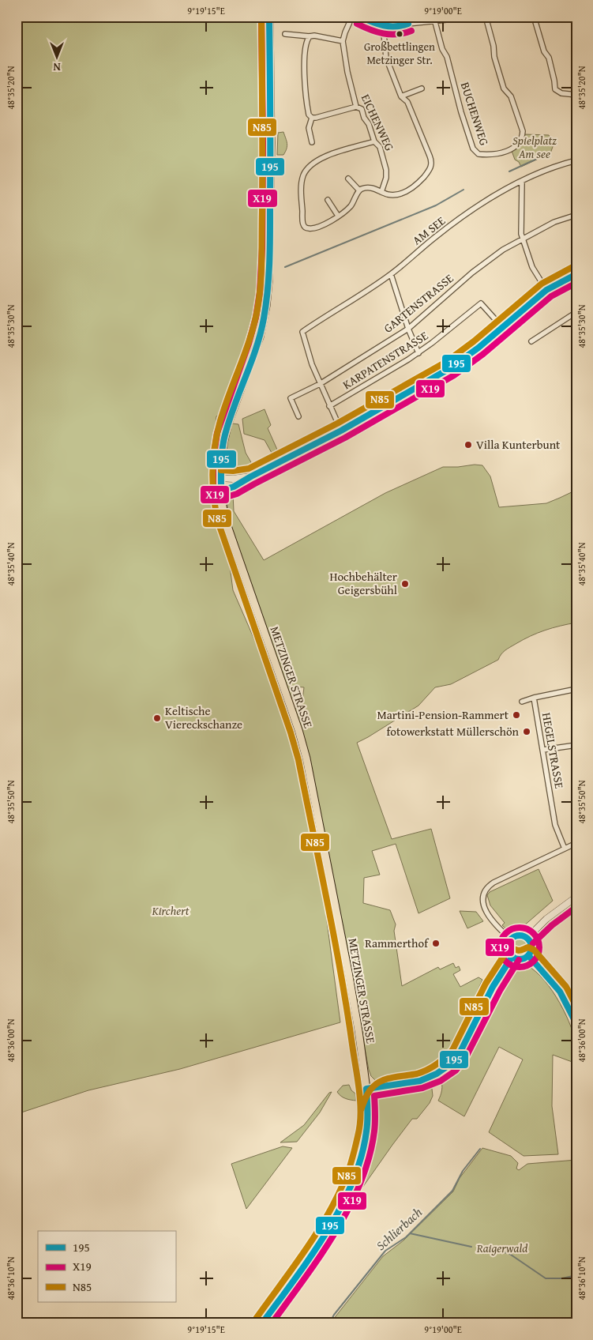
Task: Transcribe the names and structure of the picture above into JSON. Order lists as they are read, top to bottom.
{
  "streets": {
    "main road": ["METZINGER STRASSE"],
    "street": [
      "BUCHENWEG",
      "EICHENWEG",
      "AM SEE",
      "GARTENSTRASSE",
      "KARPATENSTRASSE",
      "HEGELSTRASSE"
    ]
  },
  "crossings": [
    ["AM SEE", "GARTENSTRASSE"]
  ],
  "water": ["Schlierbach"],
  "parks": ["Spielplatz Am see", "Kirchert", "Raigerwald"],
  "places": [
    "Großbettlingen Metzinger Str.",
    "Villa Kunterbunt",
    "Hochbehälter Geigersbühl",
    "Martini-Pension-Rammert",
    "Keltische Viereckschanze",
    "fotowerkstatt Müllerschön",
    "Rammerthof"
  ],
  "lines": ["transit line 195", "transit line X19", "transit line N85"],
  "legend": ["195", "X19", "N85"],
  "north": "bottom",
  "coordinates": [
    "9°19'15\"E",
    "9°19'00\"E",
    "48°35'20\"N",
    "48°35'30\"N",
    "48°35'40\"N",
    "48°35'50\"N",
    "48°36'00\"N",
    "48°36'10\"N"
  ]
}
